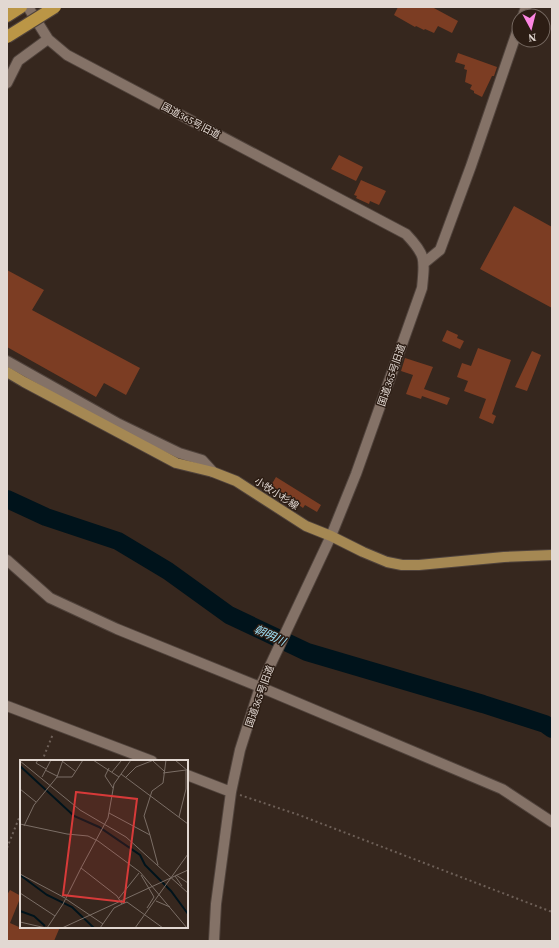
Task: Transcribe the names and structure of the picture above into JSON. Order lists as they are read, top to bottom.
{
  "streets": {
    "main road": ["小牧小杉線"],
    "street": ["国道365号旧道"]
  },
  "crossings": [
    ["国道365号旧道", "小牧小杉線"]
  ],
  "water": ["朝明川"],
  "north": "bottom"
}
